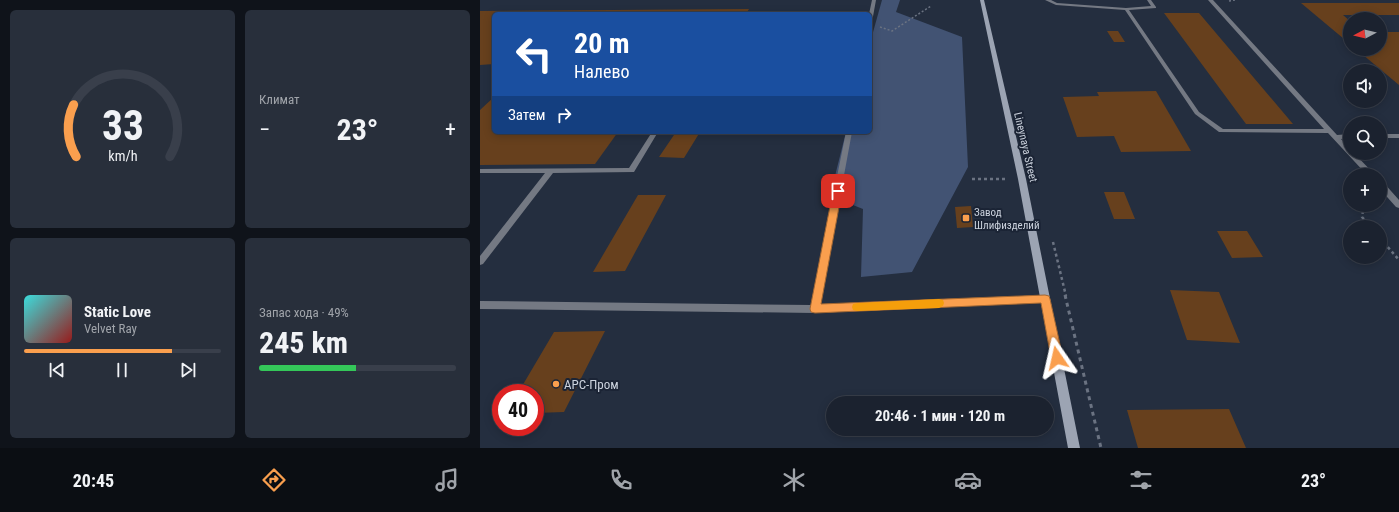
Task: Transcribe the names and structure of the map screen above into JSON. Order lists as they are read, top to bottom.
{
  "streets": {
    "street": ["Lineynaya Street"]
  },
  "places": {
    "transit": ["Завод Шлифизделий"],
    "other": ["АРС-Пром"]
  },
  "north": "left",
  "page": {
    "tile": [
      "Климат",
      ["Запас хода · 49%", "245 km"]
    ],
    "map_buttons": ["+", "−"],
    "turn": ["20 m", "Налево"],
    "then": "Затем",
    "heat": ["−", "23°", "+"],
    "song": ["Static Love", "Velvet Ray"],
    "limit": "40",
    "trip": "20:46 · 1 мин · 120 m",
    "tabs": ["20:45", "23°"],
    "gauge": ["33", "km/h"]
  }
}
